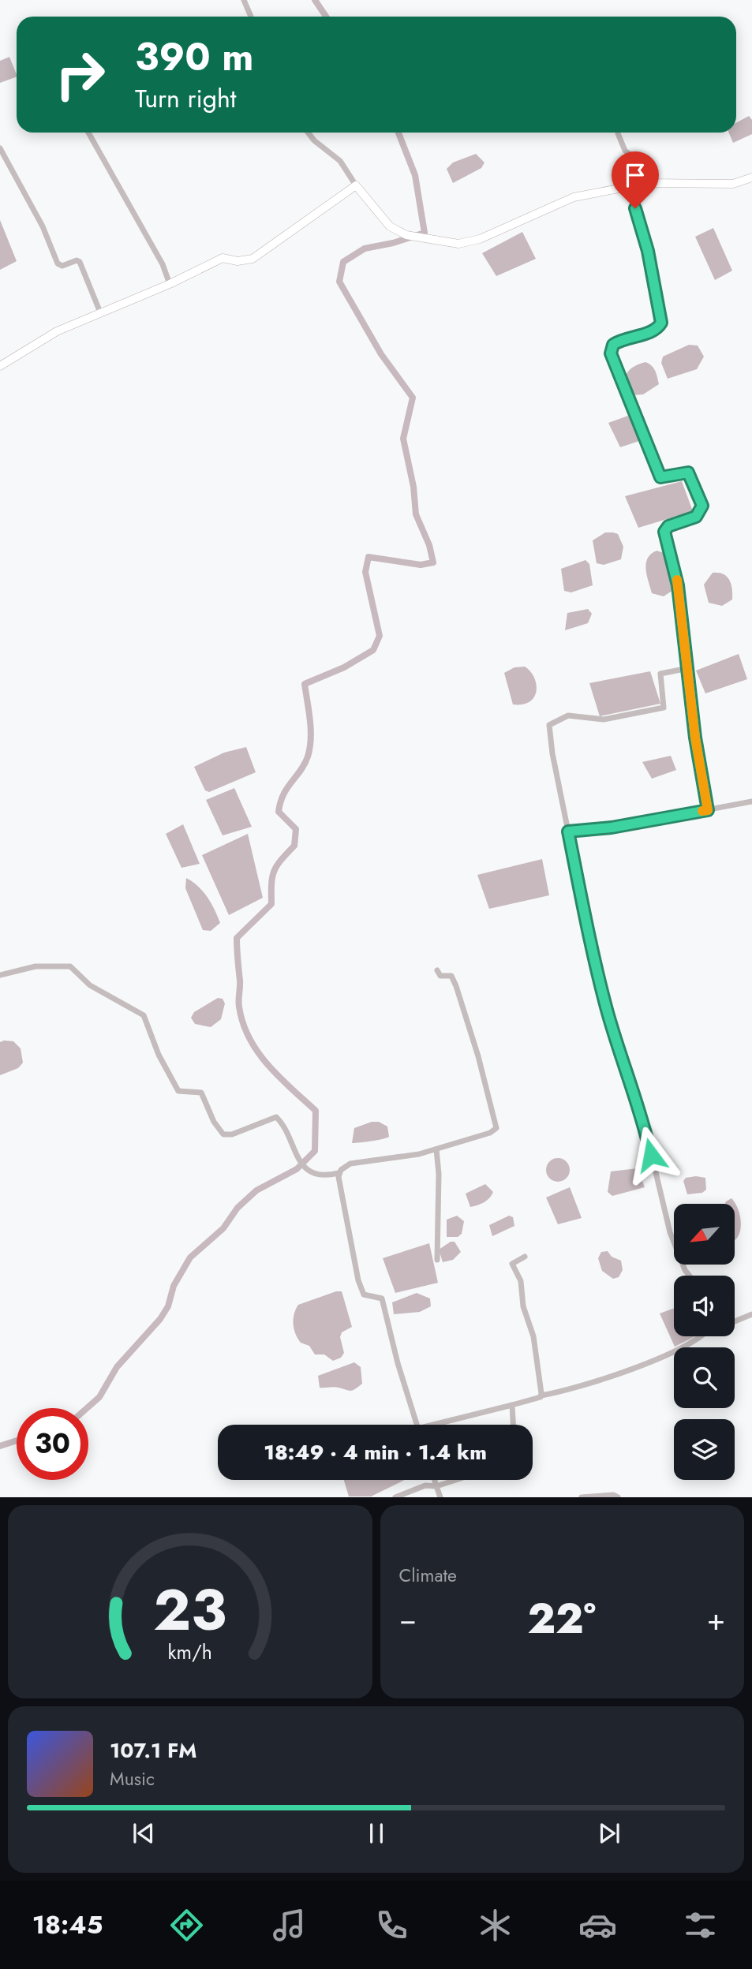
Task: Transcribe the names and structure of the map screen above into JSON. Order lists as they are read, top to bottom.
{
  "north": "bottom left",
  "page": {
    "turn": ["390 m", "Turn right"],
    "limit": "30",
    "trip": "18:49 · 4 min · 1.4 km",
    "tile": "Climate",
    "heat": ["−", "22°", "+"],
    "song": ["107.1 FM", "Music"],
    "tabs": "18:45",
    "gauge": ["23", "km/h"]
  }
}
